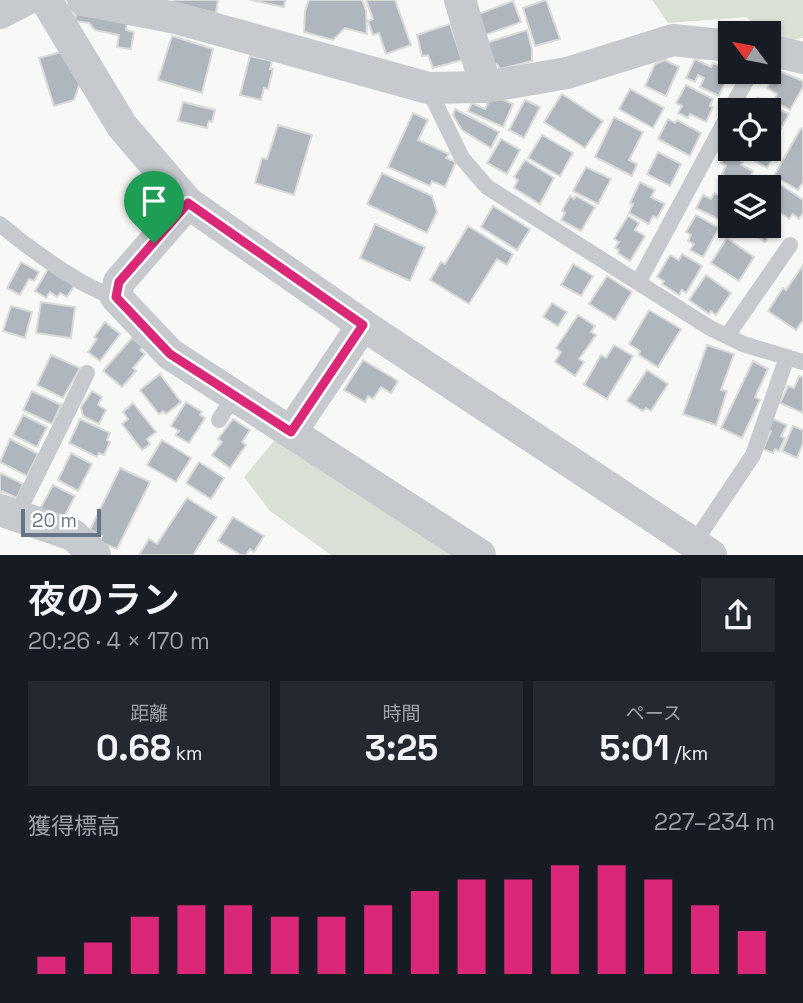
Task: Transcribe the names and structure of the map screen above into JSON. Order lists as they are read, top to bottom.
{
  "scale_bar": "20 m",
  "north": "top left",
  "page": {
    "scale": "20 m",
    "heading": ["夜のラン", "20:26 · 4 × 170 m"],
    "stats": [
      ["距離", "0.68 km"],
      ["時間", "3:25"],
      ["ペース", "5:01 /km"]
    ],
    "chart": ["獲得標高", "227–234 m"]
  }
}
